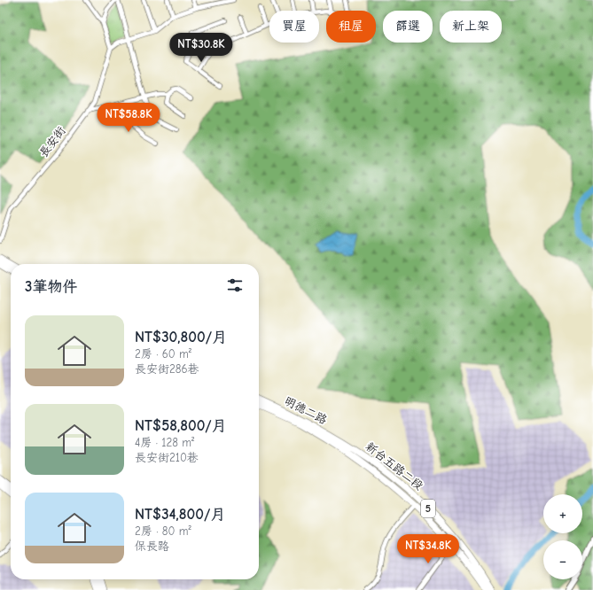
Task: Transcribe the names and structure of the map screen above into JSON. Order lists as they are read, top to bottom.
{
  "streets": {
    "main road": ["明德二路", "新台五路二段", "5"],
    "street": ["長安街"]
  },
  "crossings": [
    ["明德二路", "新台五路二段"]
  ],
  "page": {
    "chip": [
      "買屋",
      "租屋",
      "篩選",
      "新上架"
    ],
    "price": ["NT$30.8K", "NT$58.8K", "NT$34.8K"],
    "heading": "3筆物件",
    "list": [
      {
        "name": "NT$30,800/月",
        "note": "2房 · 60 m² · 長安街286巷"
      },
      {
        "name": "NT$58,800/月",
        "note": "4房 · 128 m² · 長安街210巷"
      },
      {
        "name": "NT$34,800/月",
        "note": "2房 · 80 m² · 保長路"
      }
    ],
    "map_buttons": ["+", "−"]
  }
}
